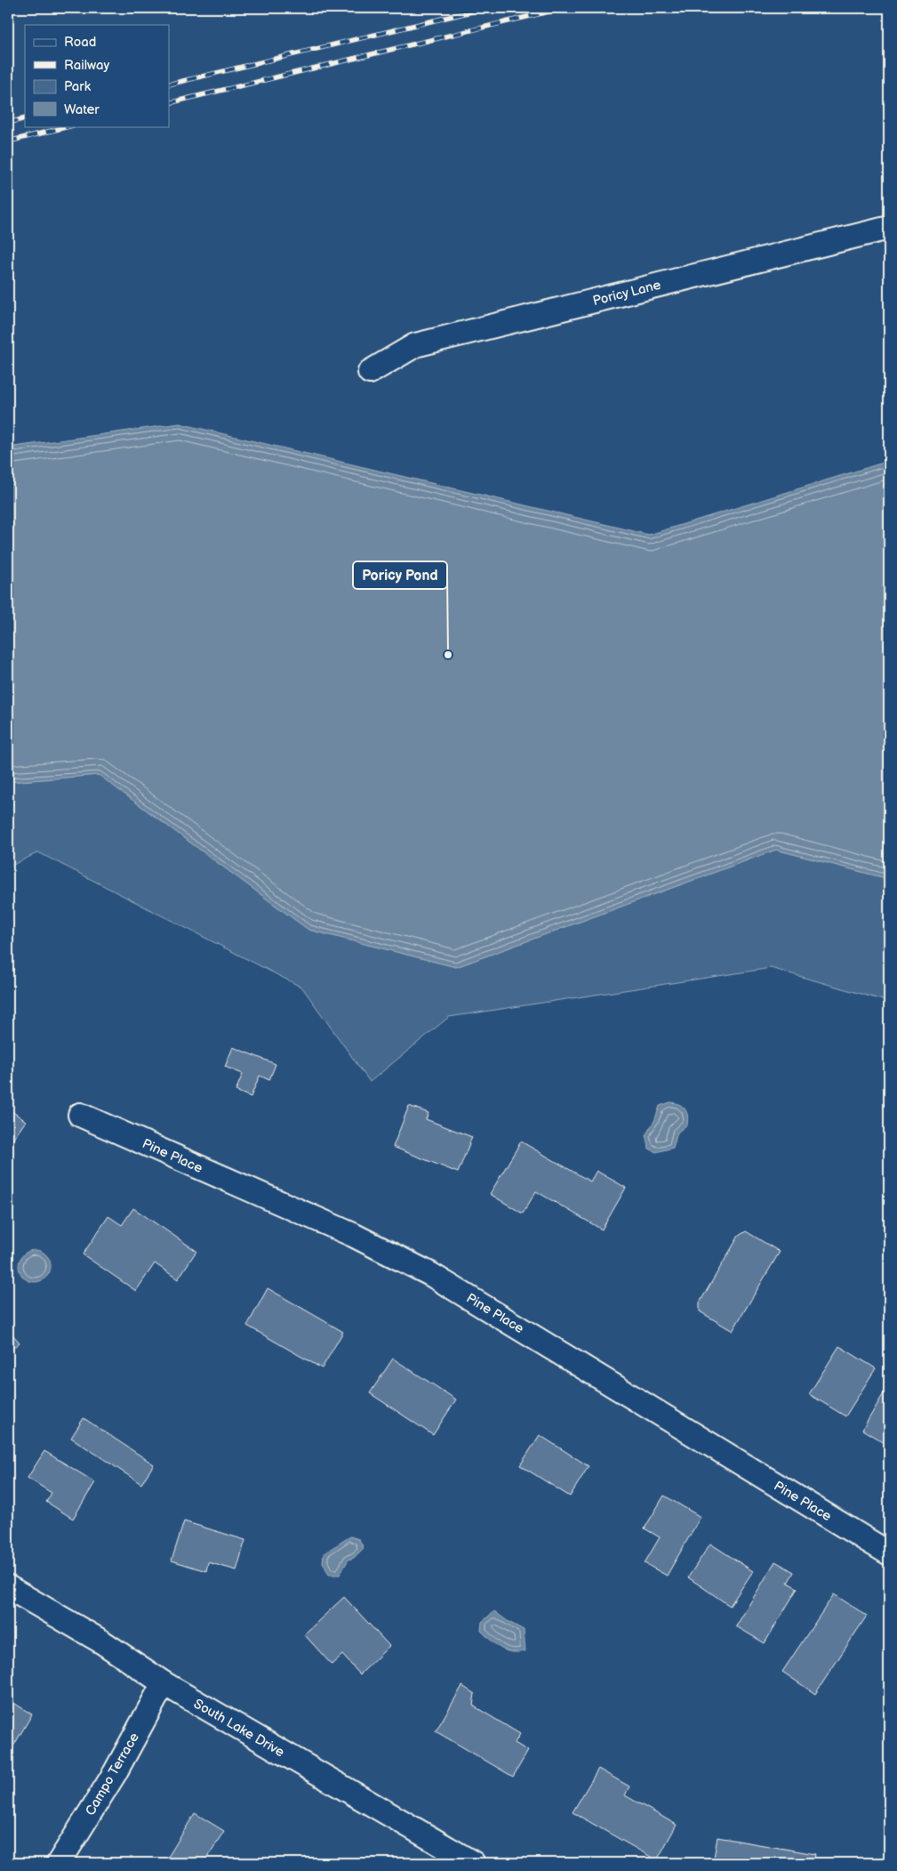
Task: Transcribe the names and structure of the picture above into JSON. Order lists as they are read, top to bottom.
{
  "streets": {
    "street": [
      "Poricy Lane",
      "Pine Place",
      "South Lake Drive",
      "Campo Terrace"
    ]
  },
  "crossings": [
    ["South Lake Drive", "Campo Terrace"]
  ],
  "places": ["Poricy Pond"],
  "legend": [
    "Road",
    "Railway",
    "Park",
    "Water"
  ]
}
